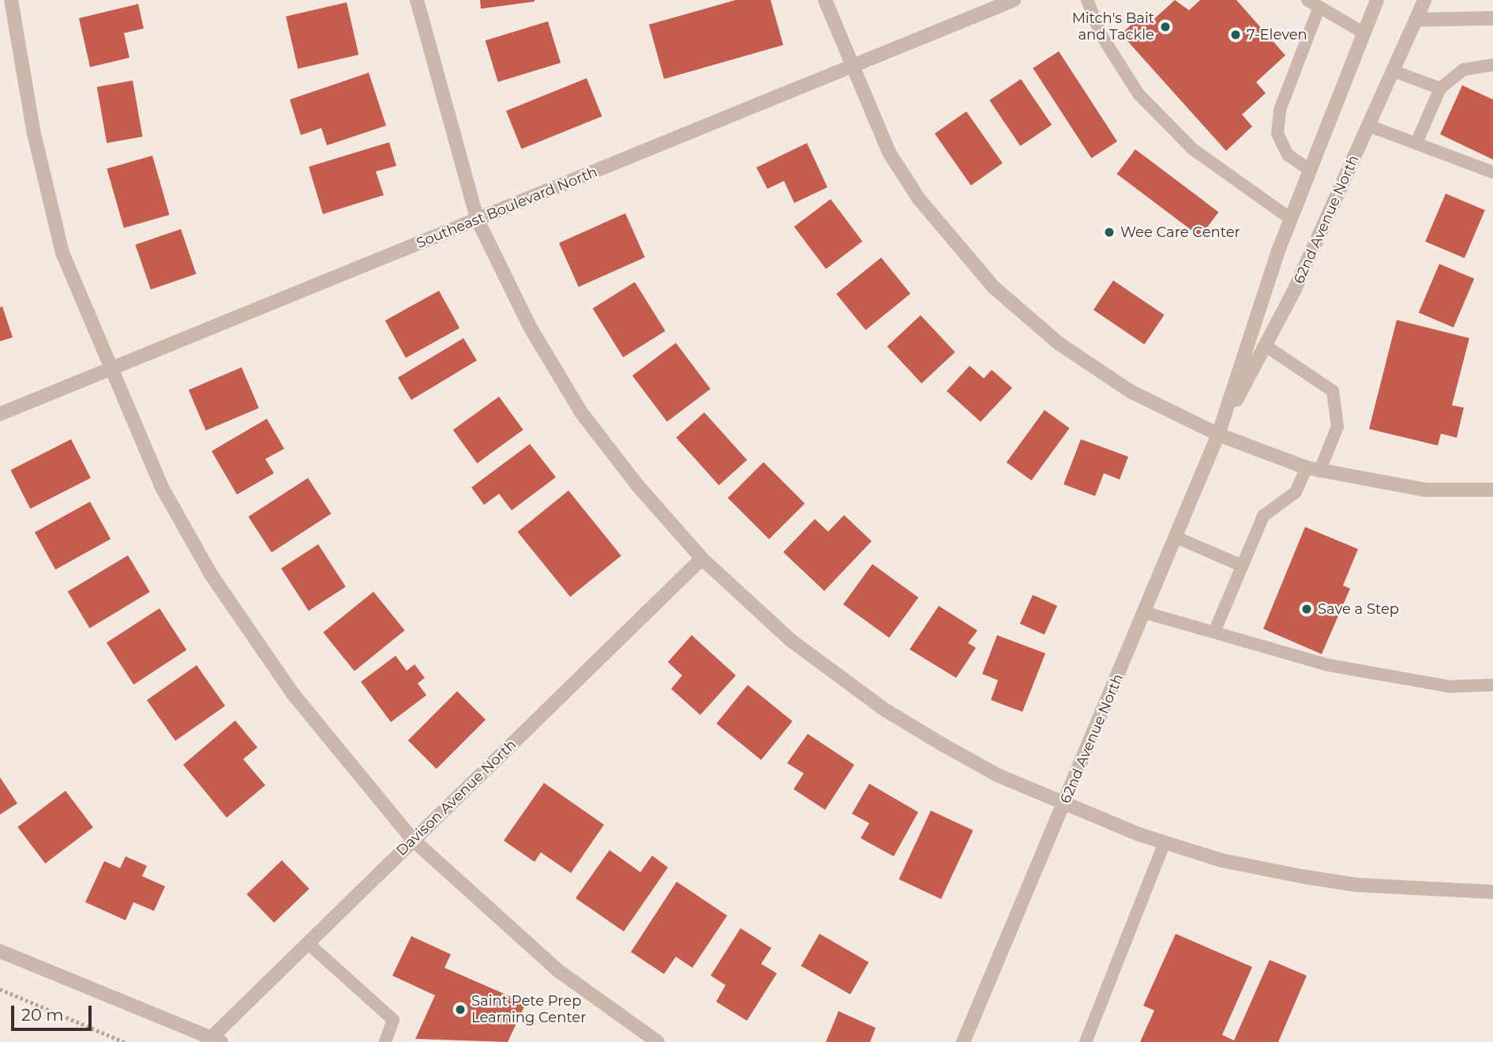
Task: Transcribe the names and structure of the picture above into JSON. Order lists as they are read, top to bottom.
{
  "streets": {
    "street": ["Southeast Boulevard North", "62nd Avenue North", "Davison Avenue North"]
  },
  "places": [
    "Mitch's Bait and Tackle",
    "7-Eleven",
    "Wee Care Center",
    "Save a Step",
    "Saint Pete Prep Learning Center"
  ],
  "scale_bar": "20 m"
}
